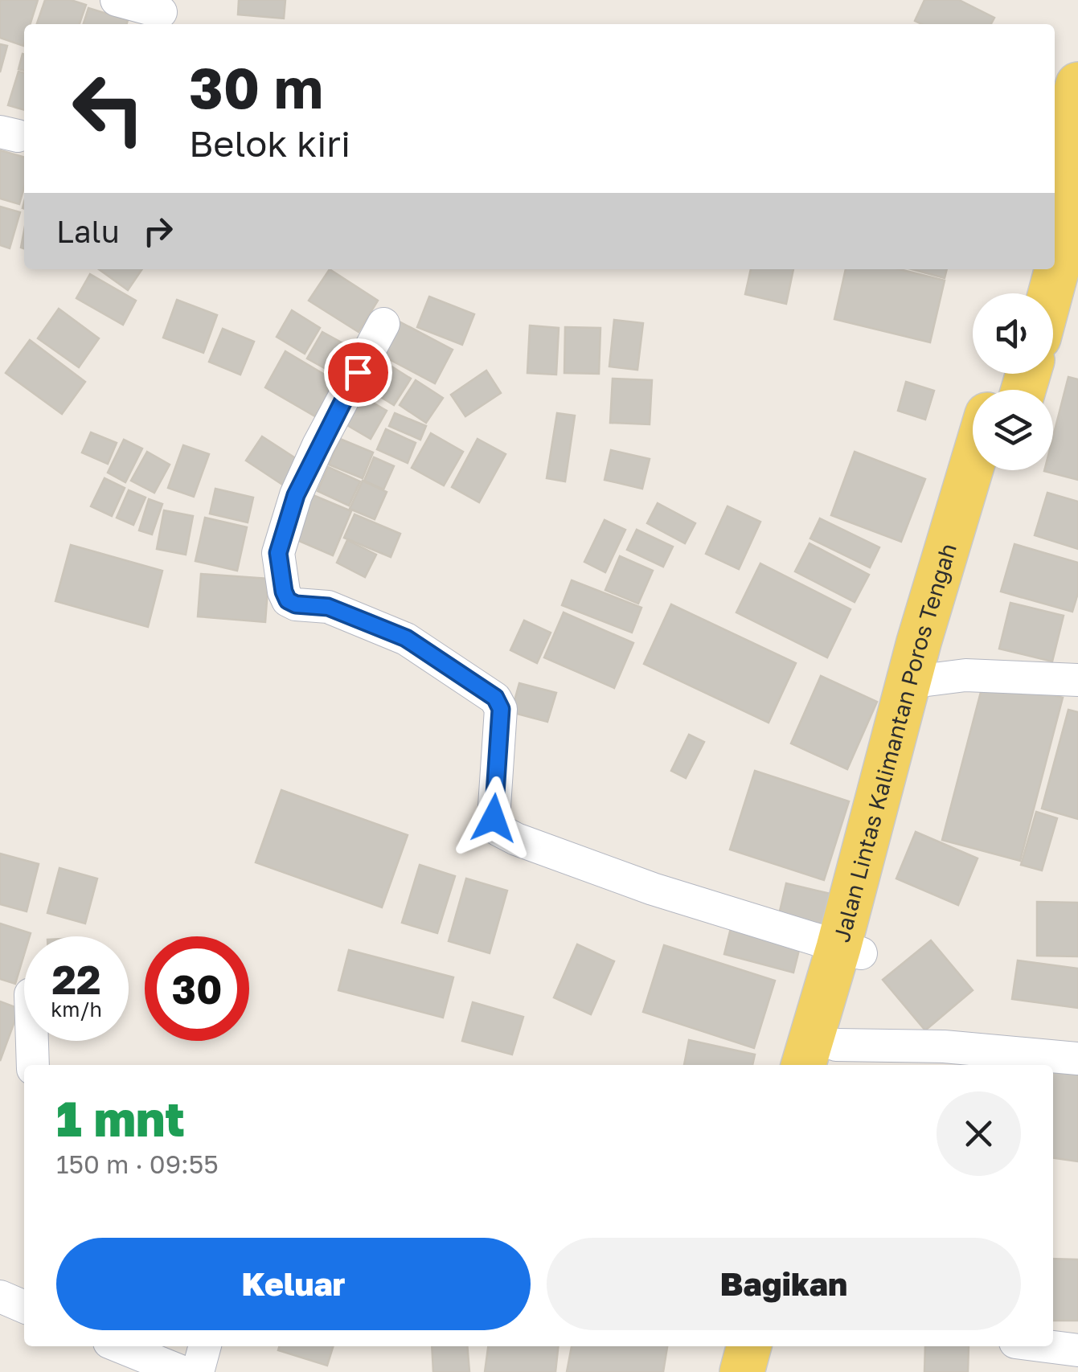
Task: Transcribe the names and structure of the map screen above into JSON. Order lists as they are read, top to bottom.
{
  "streets": {
    "main road": ["Jalan Lintas Kalimantan Poros Tengah"]
  },
  "page": {
    "turn": ["30 m", "Belok kiri"],
    "then": "Lalu",
    "speed": "22 km/h",
    "limit": "30",
    "heading": ["1 mnt", "150 m · 09:55"],
    "buttons": ["Keluar", "Bagikan"]
  }
}
